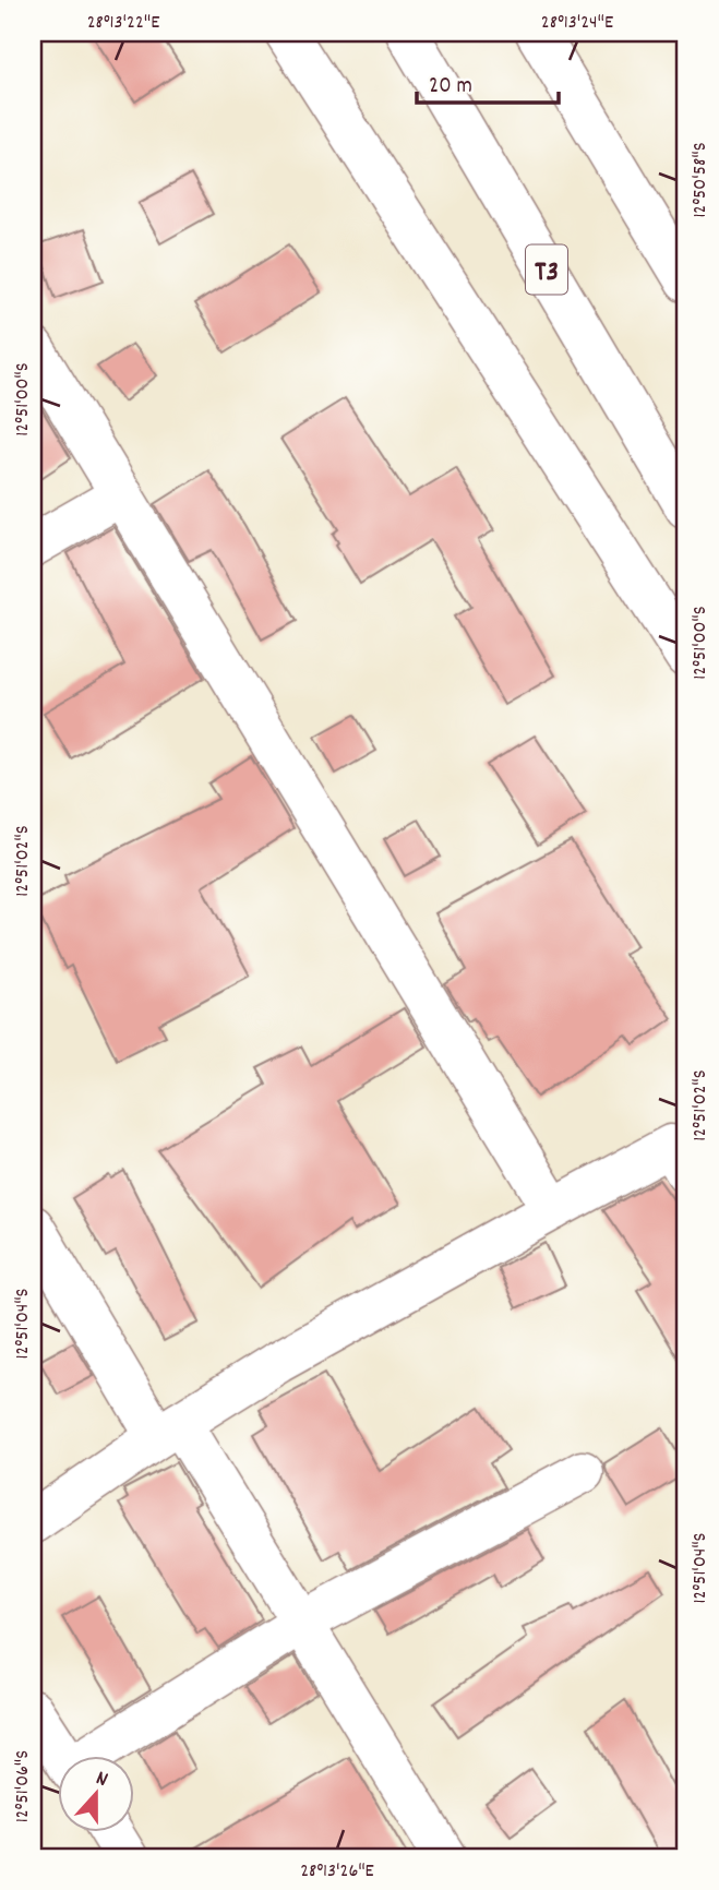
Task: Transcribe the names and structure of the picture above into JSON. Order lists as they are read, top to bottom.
{
  "streets": {
    "main road": ["T3"]
  },
  "scale_bar": "20 m",
  "north": "top",
  "coordinates": [
    "28°13'22\"E",
    "28°13'24\"E",
    "12°50'58\"S",
    "12°51'00\"S",
    "12°51'02\"S",
    "12°51'04\"S",
    "12°51'06\"S",
    "28°13'26\"E"
  ]
}
